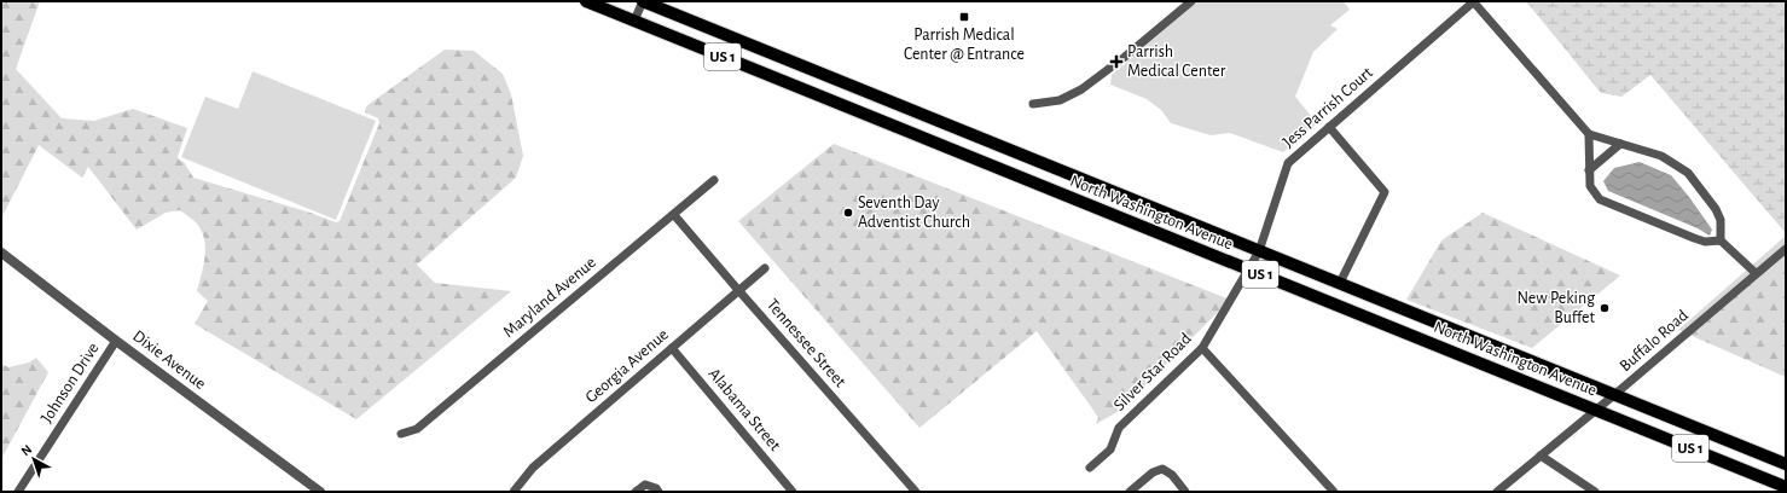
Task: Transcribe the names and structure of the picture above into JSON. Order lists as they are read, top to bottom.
{
  "streets": {
    "main road": ["US 1", "North Washington Avenue"],
    "street": [
      "Jess Parrish Court",
      "Maryland Avenue",
      "Buffalo Road",
      "Tennessee Street",
      "Dixie Avenue",
      "Georgia Avenue",
      "Silver Star Road",
      "Johnson Drive",
      "Alabama Street"
    ]
  },
  "crossings": [
    ["Jess Parrish Court", "North Washington Avenue"],
    ["Jess Parrish Court", "Silver Star Road"],
    ["North Washington Avenue", "Buffalo Road"],
    ["North Washington Avenue", "Silver Star Road"],
    ["Maryland Avenue", "Tennessee Street"],
    ["Tennessee Street", "Georgia Avenue"],
    ["Dixie Avenue", "Johnson Drive"],
    ["Georgia Avenue", "Alabama Street"]
  ],
  "places": {
    "transit": ["Parrish Medical Center @ Entrance"],
    "health": ["Parrish Medical Center"],
    "other": ["Seventh Day Adventist Church", "New Peking Buffet"]
  },
  "north": "top left"
}
